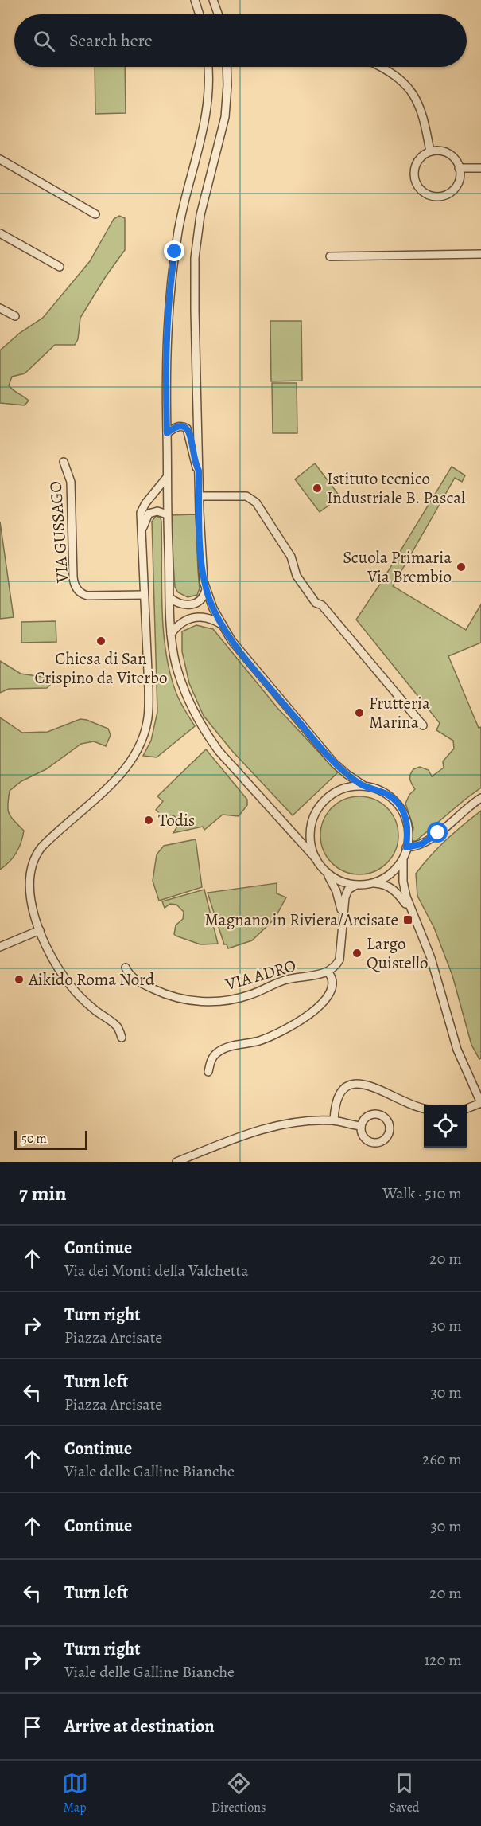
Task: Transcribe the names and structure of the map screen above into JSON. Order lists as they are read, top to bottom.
{
  "streets": {
    "street": ["VIA GUSSAGO", "VIA ADRO"]
  },
  "places": {
    "other": [
      "Istituto tecnico Industriale B. Pascal",
      "Scuola Primaria Via Brembio",
      "Chiesa di San Crispino da Viterbo",
      "Frutteria Marina",
      "Todis",
      "Largo Quistello",
      "Aikido Roma Nord"
    ],
    "transit": ["Magnano in Riviera/Arcisate"]
  },
  "scale_bar": "50 m",
  "page": {
    "search": "Search here",
    "scale": "50 m",
    "heading": ["7 min", "Walk · 510 m"],
    "list": [
      ["Continue", "Via dei Monti della Valchetta", "20 m"],
      ["Turn right", "Piazza Arcisate", "30 m"],
      ["Turn left", "Piazza Arcisate", "30 m"],
      ["Continue", "Viale delle Galline Bianche", "260 m"],
      ["Continue", "30 m"],
      ["Turn left", "20 m"],
      ["Turn right", "Viale delle Galline Bianche", "120 m"],
      "Arrive at destination"
    ],
    "nav": ["Map", "Directions", "Saved"]
  }
}
